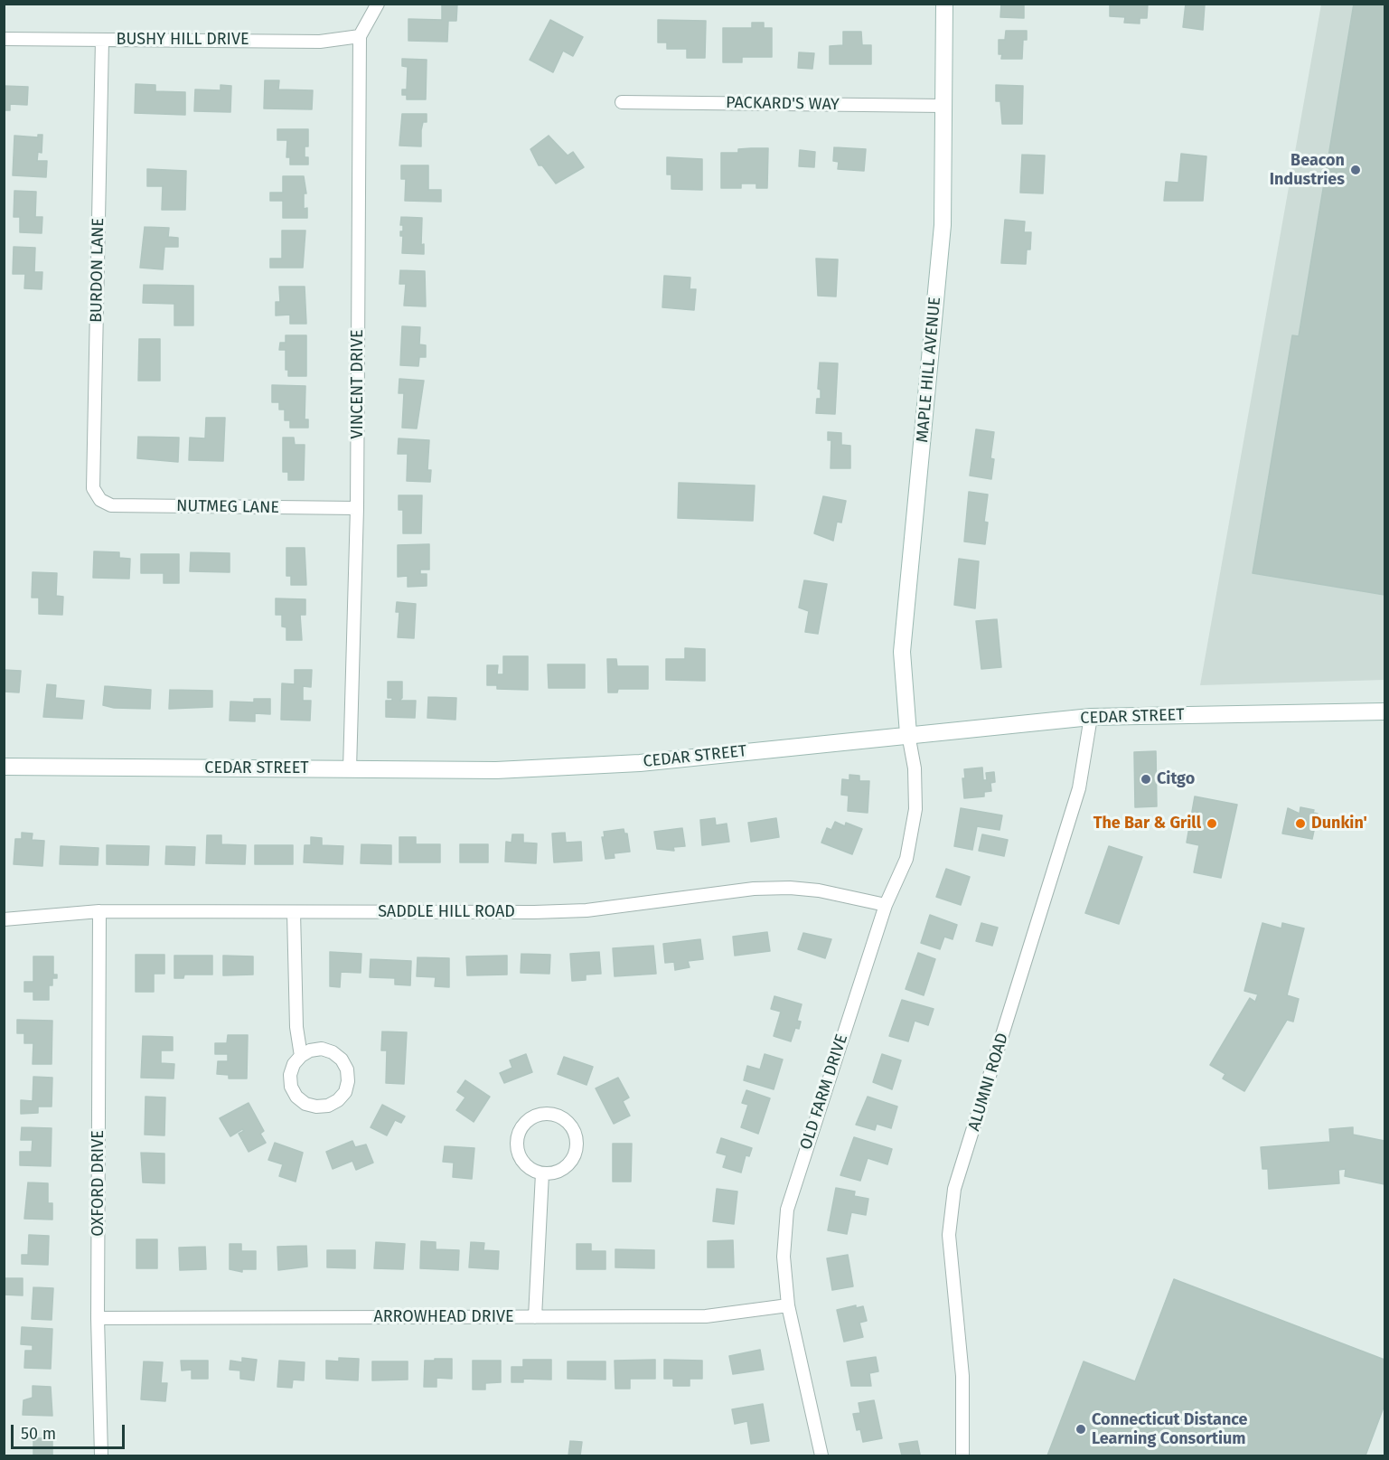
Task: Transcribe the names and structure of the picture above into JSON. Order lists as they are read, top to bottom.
{
  "streets": {
    "main road": ["MAPLE HILL AVENUE", "CEDAR STREET"],
    "street": [
      "BUSHY HILL DRIVE",
      "PACKARD'S WAY",
      "BURDON LANE",
      "VINCENT DRIVE",
      "NUTMEG LANE",
      "SADDLE HILL ROAD",
      "ALUMNI ROAD",
      "OLD FARM DRIVE",
      "OXFORD DRIVE",
      "ARROWHEAD DRIVE"
    ]
  },
  "crossings": [
    ["BUSHY HILL DRIVE", "BURDON LANE"],
    ["BUSHY HILL DRIVE", "VINCENT DRIVE"],
    ["PACKARD'S WAY", "MAPLE HILL AVENUE"],
    ["BURDON LANE", "NUTMEG LANE"],
    ["MAPLE HILL AVENUE", "CEDAR STREET"],
    ["MAPLE HILL AVENUE", "OLD FARM DRIVE"],
    ["VINCENT DRIVE", "NUTMEG LANE"],
    ["VINCENT DRIVE", "CEDAR STREET"],
    ["CEDAR STREET", "ALUMNI ROAD"],
    ["CEDAR STREET", "OLD FARM DRIVE"],
    ["SADDLE HILL ROAD", "OLD FARM DRIVE"],
    ["SADDLE HILL ROAD", "OXFORD DRIVE"],
    ["OLD FARM DRIVE", "ARROWHEAD DRIVE"],
    ["OXFORD DRIVE", "ARROWHEAD DRIVE"]
  ],
  "places": [
    "Beacon Industries",
    "Citgo",
    "The Bar & Grill",
    "Dunkin'",
    "Connecticut Distance Learning Consortium"
  ],
  "scale_bar": "50 m"
}
